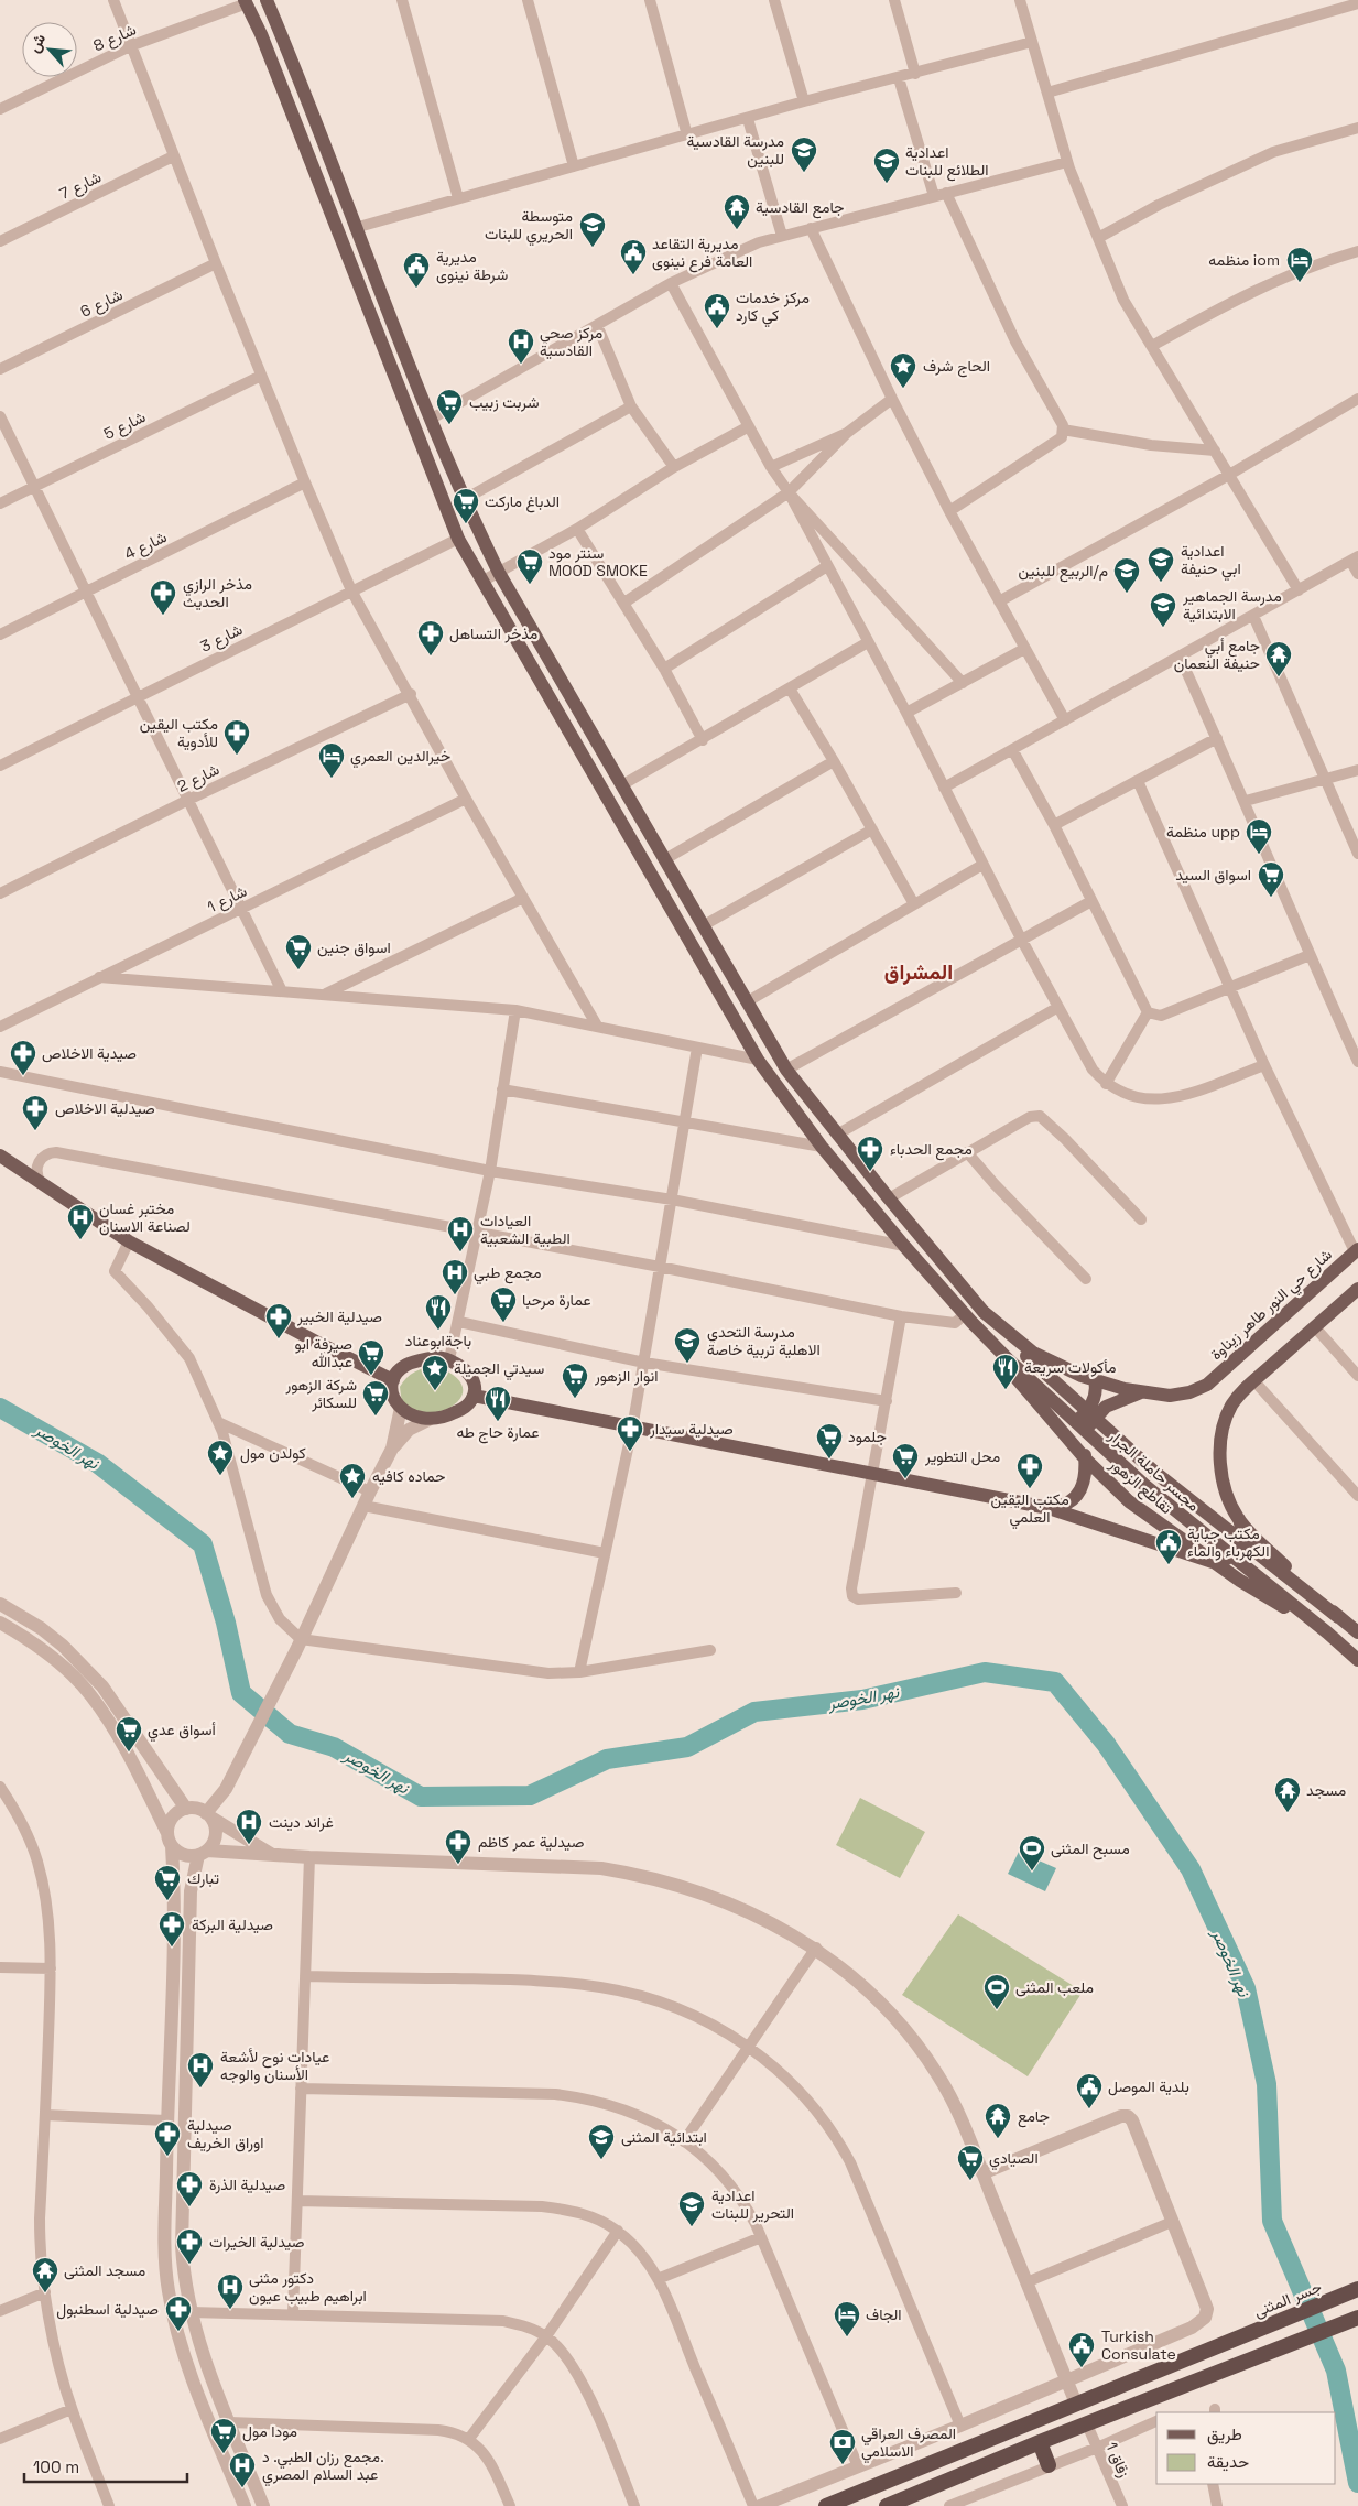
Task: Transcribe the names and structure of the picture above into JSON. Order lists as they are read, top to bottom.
{
  "streets": {
    "highway": ["جسر المثنى"],
    "main road": ["شارع حي النور طاهر زيناوة", "مجسر حاملة الجرار", "تقاطع الزهور"],
    "street": [
      "شارع 8",
      "شارع 7",
      "شارع 6",
      "شارع 5",
      "شارع 4",
      "شارع 3",
      "شارع 2",
      "شارع 1",
      "زقاق 1"
    ]
  },
  "crossings": [
    ["مجسر حاملة الجرار", "تقاطع الزهور"]
  ],
  "districts": ["المشراق"],
  "water": ["نهر الخوصر"],
  "places": {
    "school or university": [
      "مدرسة القادسية للبنين",
      "اعدادية الطلائع للبنات",
      "متوسطة الحريري للبنات",
      "اعدادية ابي حنيفة",
      "م/الربيع للبنين",
      "مدرسة الجماهير الابتدائية",
      "مدرسة التحدي الاهلية تربية خاصة",
      "ابتدائية المثنى",
      "اعدادية التحرير للبنات"
    ],
    "temple": [
      "جامع القادسية",
      "جامع أبي حنيفة النعمان",
      "مسجد",
      "جامع",
      "مسجد المثنى"
    ],
    "public building": [
      "مديرية التقاعد العامة فرع نينوى",
      "مديرية شرطة نينوى",
      "مركز خدمات كي كارد",
      "مكتب جباية الكهرباء والماء",
      "بلدية الموصل",
      "Turkish Consulate"
    ],
    "hotel": [
      "منظمه iom",
      "خيرالدين العمري",
      "منظمة upp",
      "الجاف"
    ],
    "hospital": [
      "مركز صحي القادسية",
      "مختبر غسان لصناعة الاسنان",
      "العيادات الطبية الشعبية",
      "مجمع طبي",
      "غراند دينت",
      "عيادات نوح لأشعة الأسنان والوجه",
      "دكتور مثنى ابراهيم طبيب عيون",
      "مجمع رزان الطبي. د. عبد السلام المصري"
    ],
    "place": [
      "الحاج شرف",
      "سيدتي الجميلة",
      "كولدن مول",
      "حماده كافيه"
    ],
    "supermarket": [
      "شربت زبيب",
      "الدباغ ماركت",
      "سنتر مود MOOD SMOKE",
      "اسواق السيد",
      "اسواق جنين",
      "عمارة مرحبا",
      "صيرفة ابو عبدالله",
      "انوار الزهور",
      "شركة الزهور للسكائر",
      "جلمود",
      "محل التطوير",
      "أسواق عدي",
      "تبارك",
      "الصيادي",
      "مودا مول"
    ],
    "pharmacy": [
      "مذخر الرازي الحديث",
      "مذخر التساهل",
      "مكتب اليقين للأدوية",
      "صيدية الاخلاص",
      "صيدلية الاخلاص",
      "مجمع الحدباء",
      "صيدلية الخبير",
      "صيدلية سيدار",
      "مكتب اليقين العلمي",
      "صيدلية عمر كاظم",
      "صيدلية البركة",
      "صيدلية اوراق الخريف",
      "صيدلية الذرة",
      "صيدلية الخيرات",
      "صيدلية اسطنبول"
    ],
    "restaurant": ["باجةابوعناد", "مأكولات سريعة", "عمارة حاج طه"],
    "sports": ["مسبح المثنى", "ملعب المثنى"],
    "bank": ["المصرف العراقي الاسلامي"]
  },
  "legend": ["طريق", "حديقة"],
  "scale_bar": "100 m",
  "north": "top left"
}
